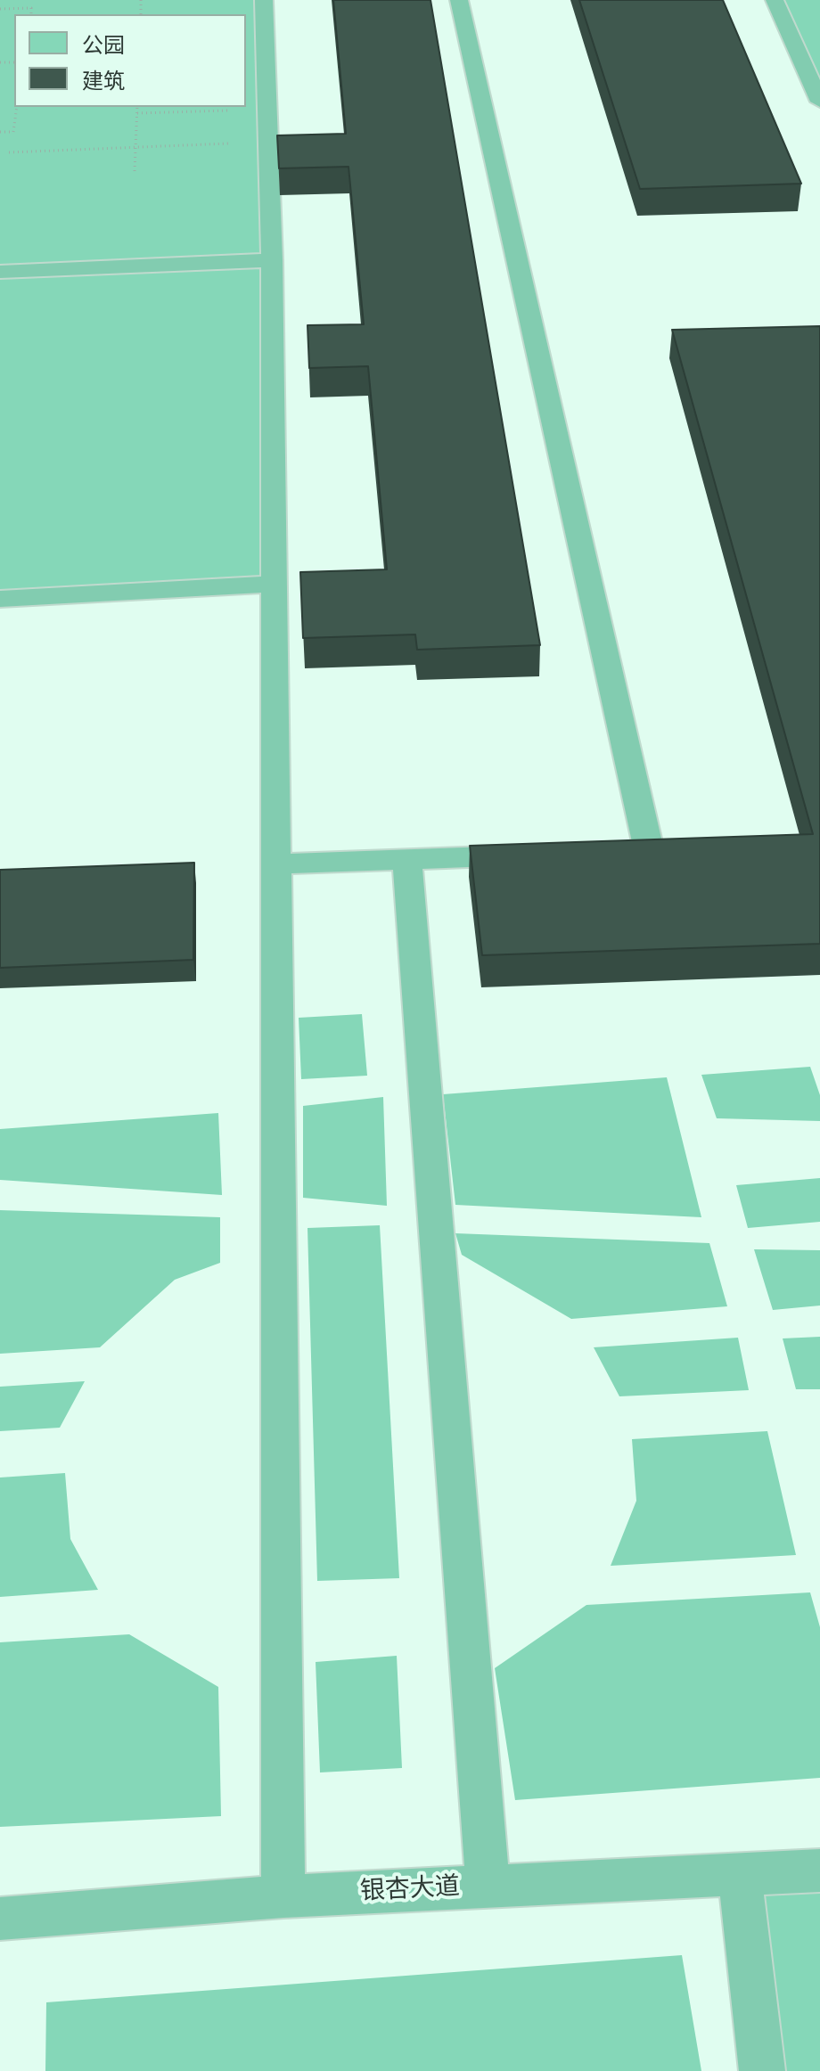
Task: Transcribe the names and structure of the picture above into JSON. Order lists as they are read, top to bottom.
{
  "streets": {
    "lane": ["银杏大道"]
  },
  "legend": ["公园", "建筑"]
}
